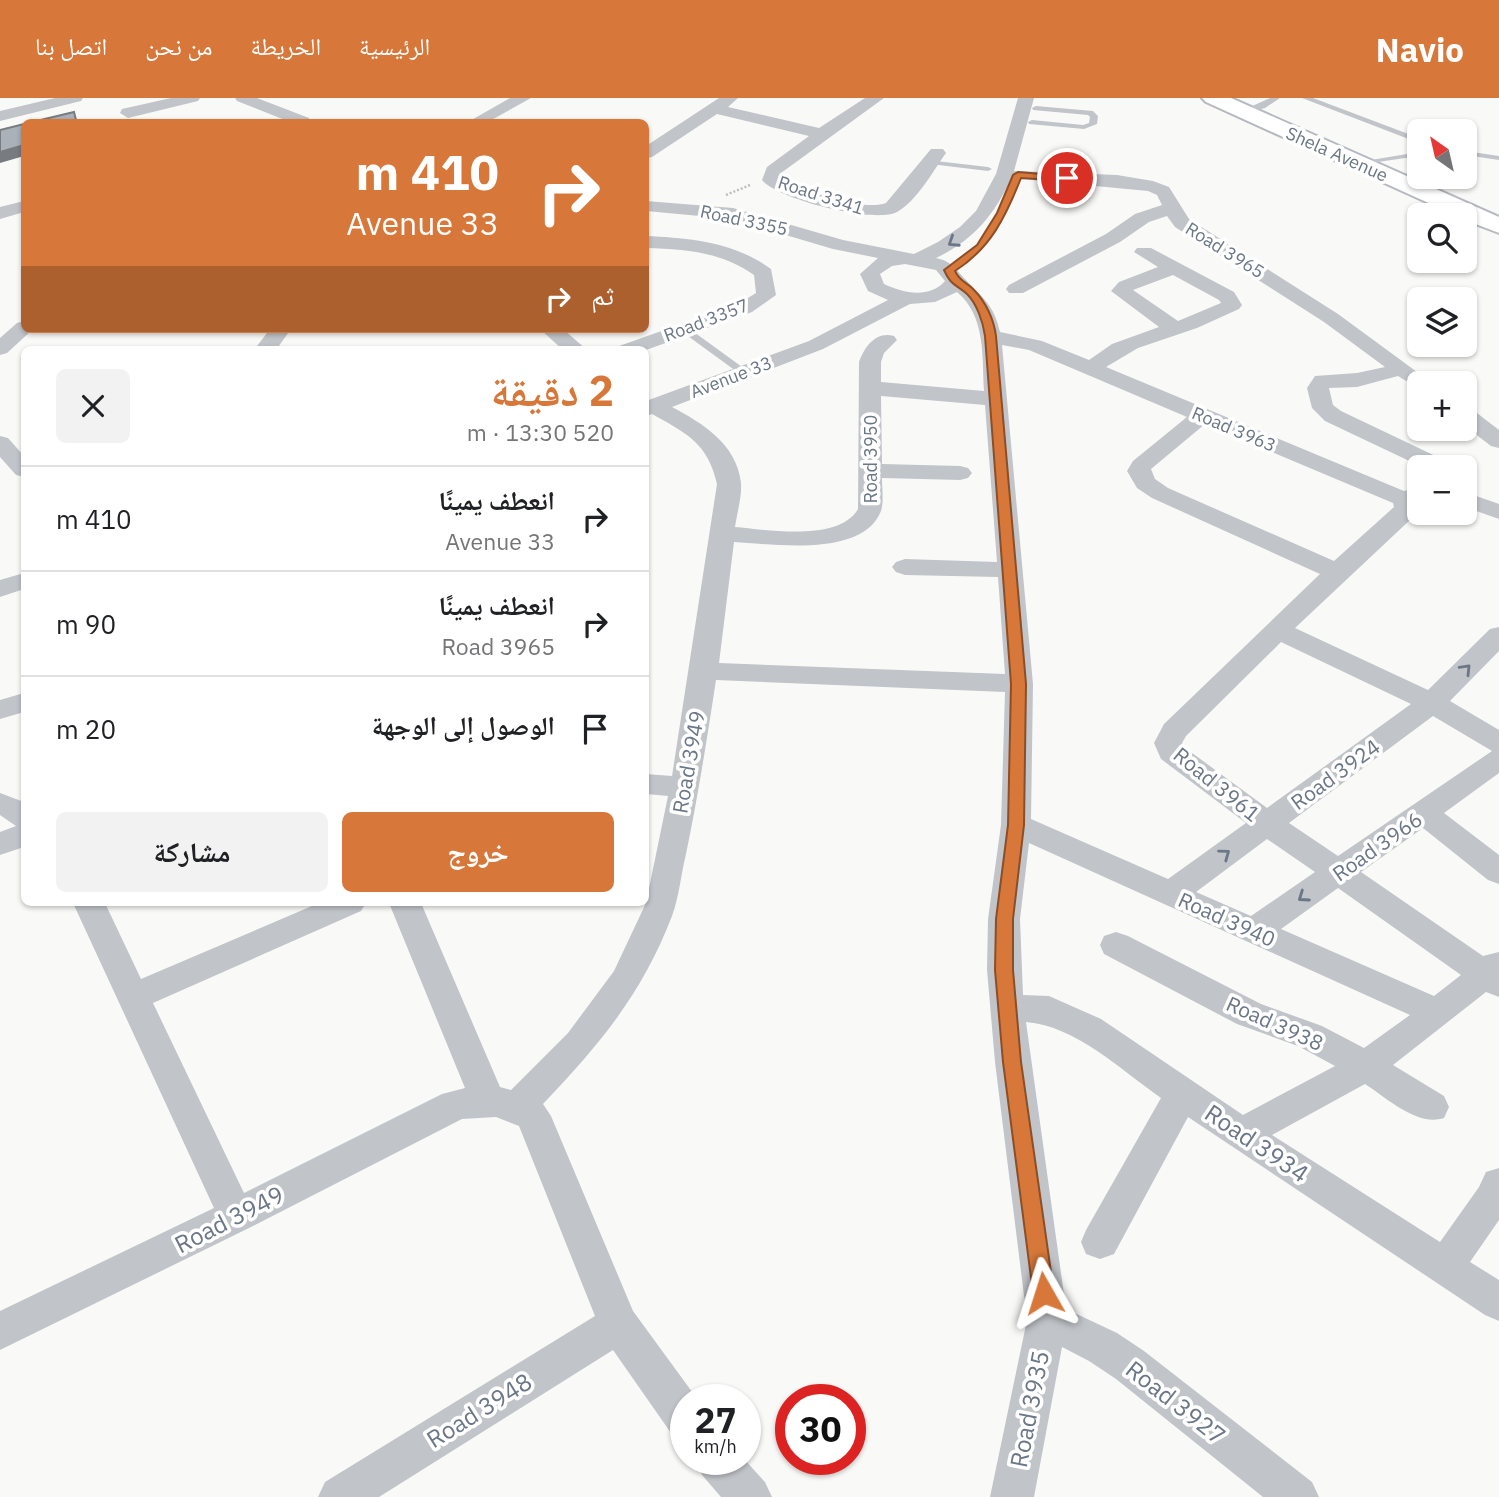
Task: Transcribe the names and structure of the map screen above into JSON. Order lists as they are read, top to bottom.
{
  "streets": {
    "main road": ["Shela Avenue"],
    "street": [
      "Road 3341",
      "Road 3355",
      "Road 3965",
      "Road 3357",
      "Avenue 33",
      "Road 3963",
      "Road 3950",
      "Road 3949",
      "Road 3924",
      "Road 3961",
      "Road 3966",
      "Road 3940",
      "Road 3938",
      "Road 3934",
      "Road 3927",
      "Road 3935",
      "Road 3948"
    ]
  },
  "crossings": [
    ["Road 3355", "Avenue 33"],
    ["Road 3355", "Road 3963"],
    ["Road 3355", "Road 3935"],
    ["Avenue 33", "Road 3949"],
    ["Road 3963", "Road 3935"],
    ["Road 3950", "Road 3949"],
    ["Road 3924", "Road 3961"],
    ["Road 3924", "Road 3940"],
    ["Road 3961", "Road 3966"],
    ["Road 3966", "Road 3940"],
    ["Road 3940", "Road 3935"],
    ["Road 3934", "Road 3935"],
    ["Road 3927", "Road 3935"]
  ],
  "north": "top left",
  "page": {
    "header": "Navio",
    "nav": [
      "الرئيسية",
      "الخريطة",
      "من نحن",
      "اتصل بنا"
    ],
    "map_buttons": ["+", "−"],
    "turn": ["410 m", "Avenue 33"],
    "then": "ثم",
    "heading": ["2 دقيقة", "520 m · 13:30"],
    "list": [
      {
        "name": "انعطف يمينًا",
        "note": "Avenue 33",
        "value": "410 m"
      },
      {
        "name": "انعطف يمينًا",
        "note": "Road 3965",
        "value": "90 m"
      },
      {
        "name": "الوصول إلى الوجهة",
        "value": "20 m"
      }
    ],
    "buttons": ["خروج", "مشاركة"],
    "speed": "27 km/h",
    "limit": "30"
  }
}
